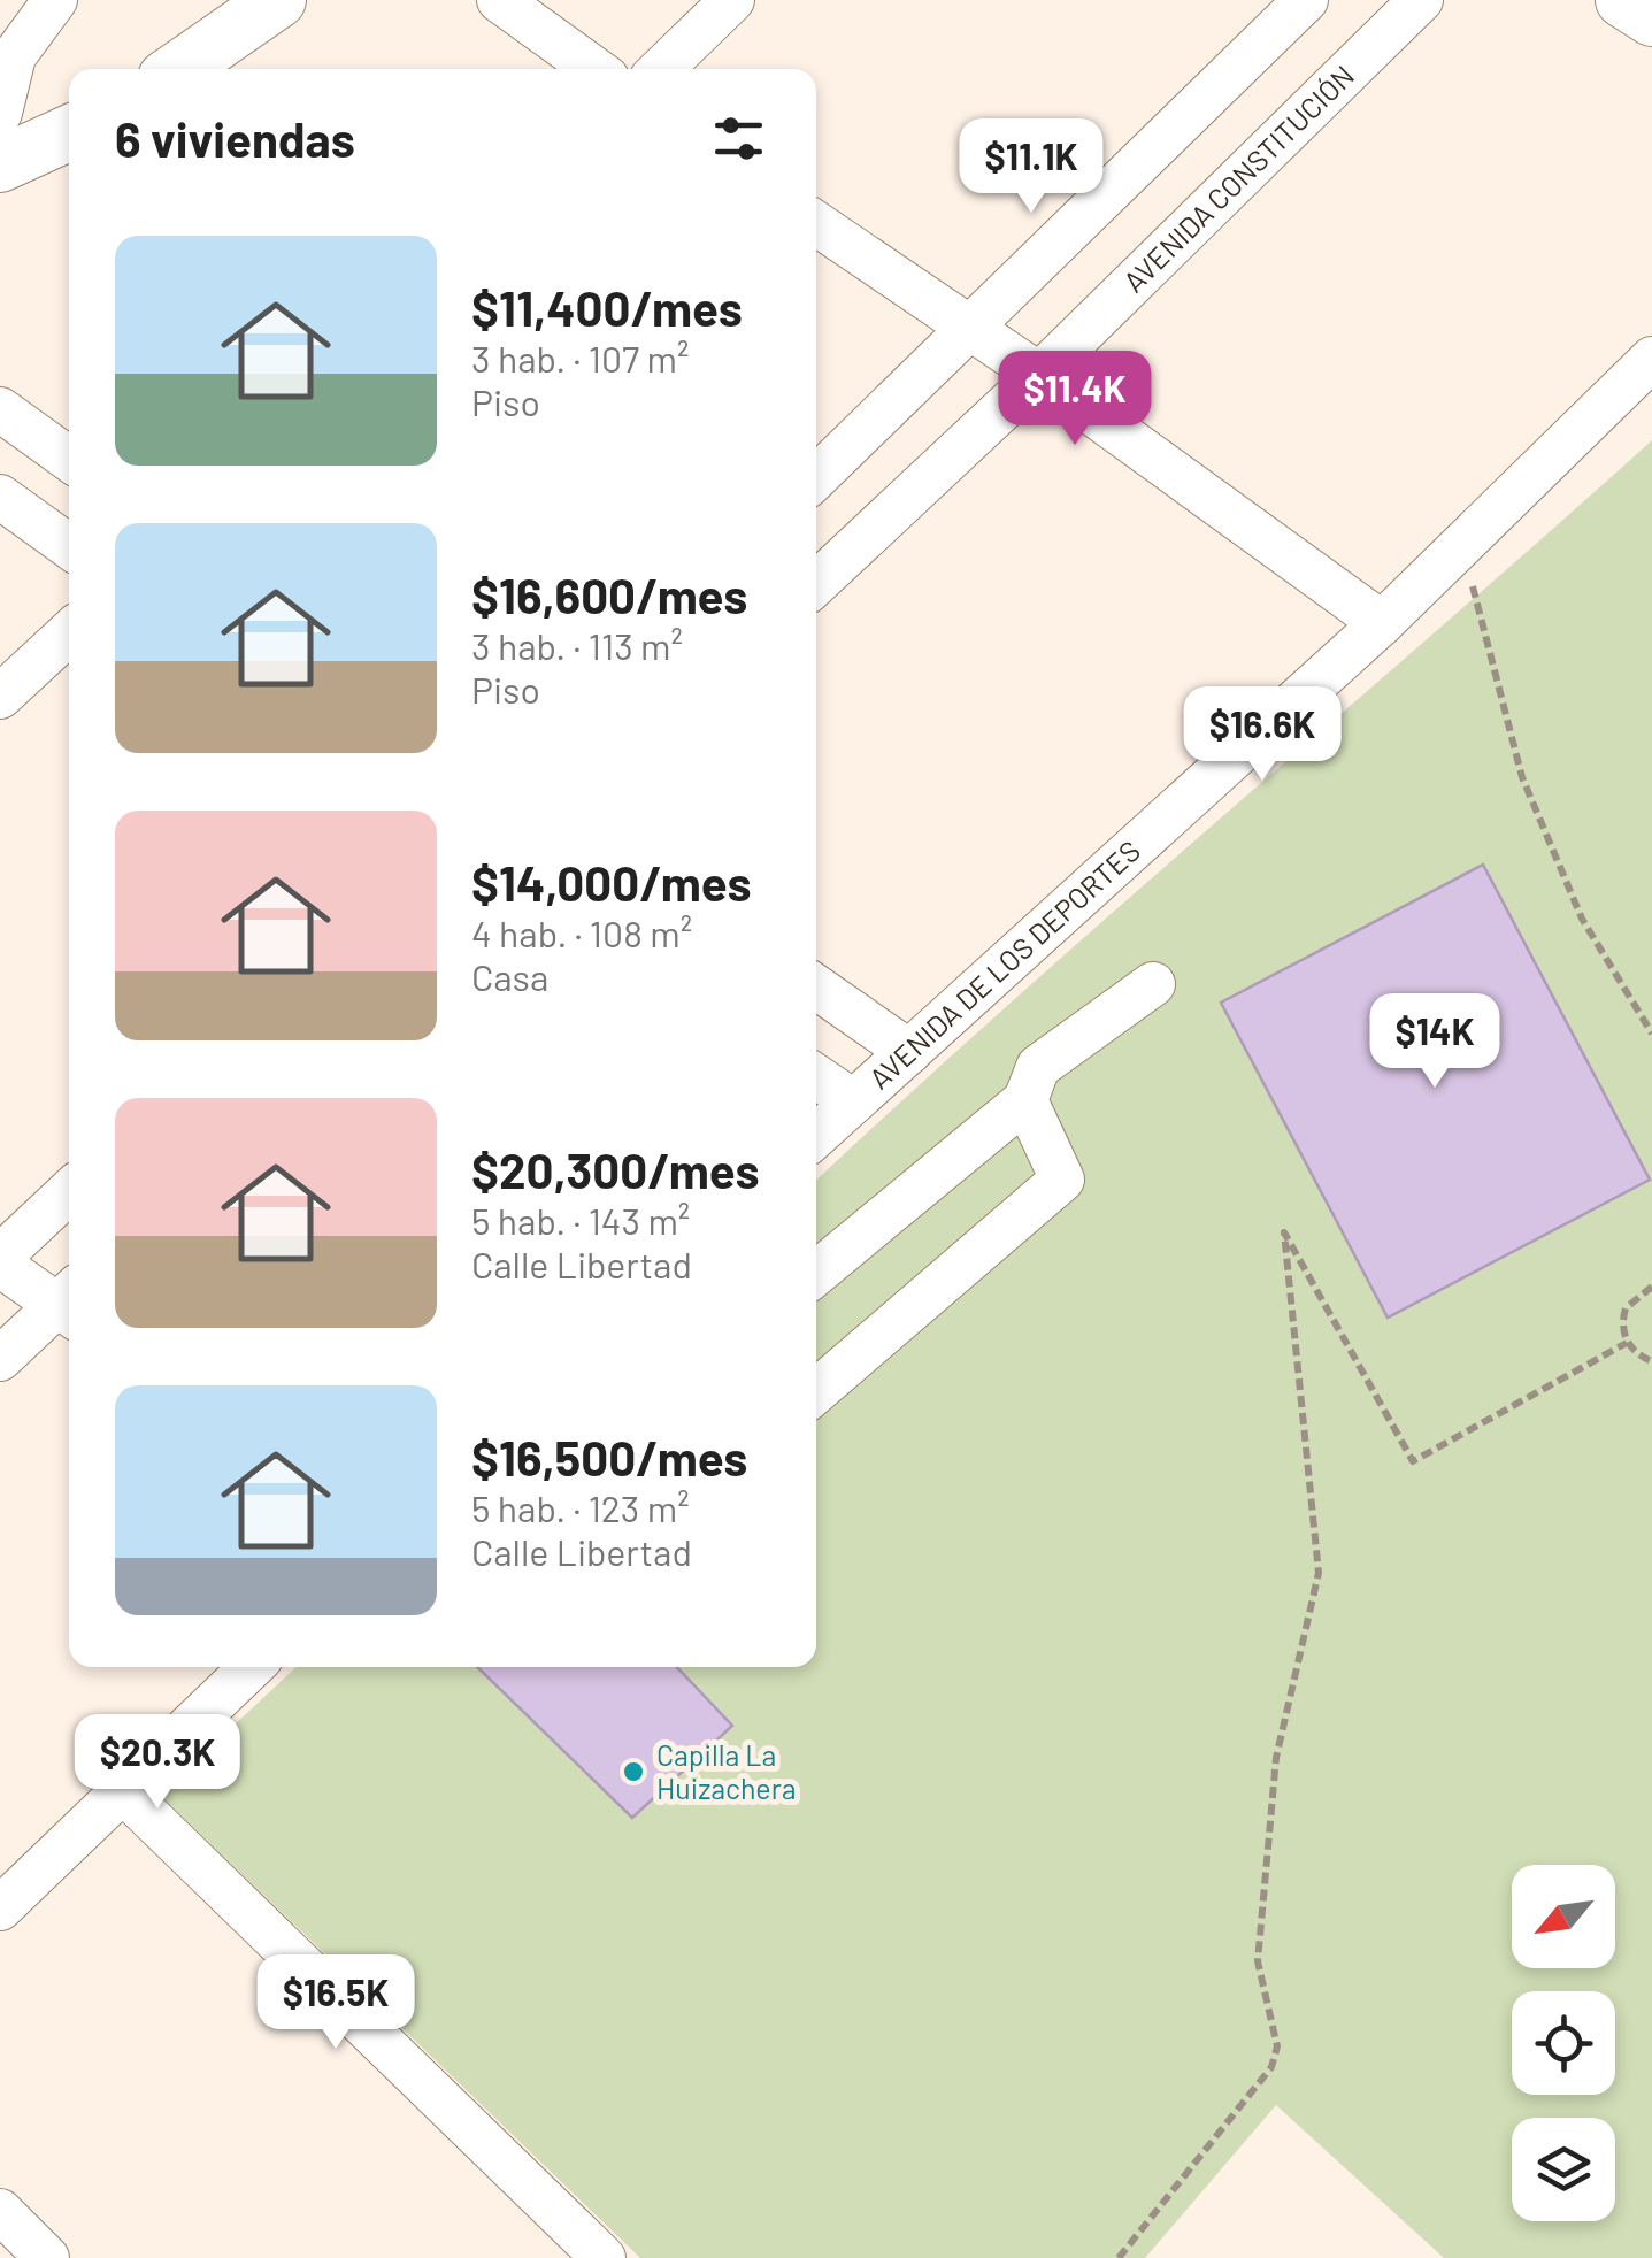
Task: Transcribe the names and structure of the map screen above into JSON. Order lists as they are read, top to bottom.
{
  "streets": {
    "street": ["AVENIDA CONSTITUCIÓN", "AVENIDA DE LOS DEPORTES"]
  },
  "places": ["Capilla La Huizachera"],
  "north": "bottom left",
  "page": {
    "heading": "6 viviendas",
    "price": [
      "$11.1K",
      "$11.4K",
      "$16.6K",
      "$14K",
      "$20.3K",
      "$16.5K"
    ],
    "list": [
      {
        "name": "$11,400/mes",
        "note": "3 hab. · 107 m² · Piso"
      },
      {
        "name": "$16,600/mes",
        "note": "3 hab. · 113 m² · Piso"
      },
      {
        "name": "$14,000/mes",
        "note": "4 hab. · 108 m² · Casa"
      },
      {
        "name": "$20,300/mes",
        "note": "5 hab. · 143 m² · Calle Libertad"
      },
      {
        "name": "$16,500/mes",
        "note": "5 hab. · 123 m² · Calle Libertad"
      }
    ]
  }
}
